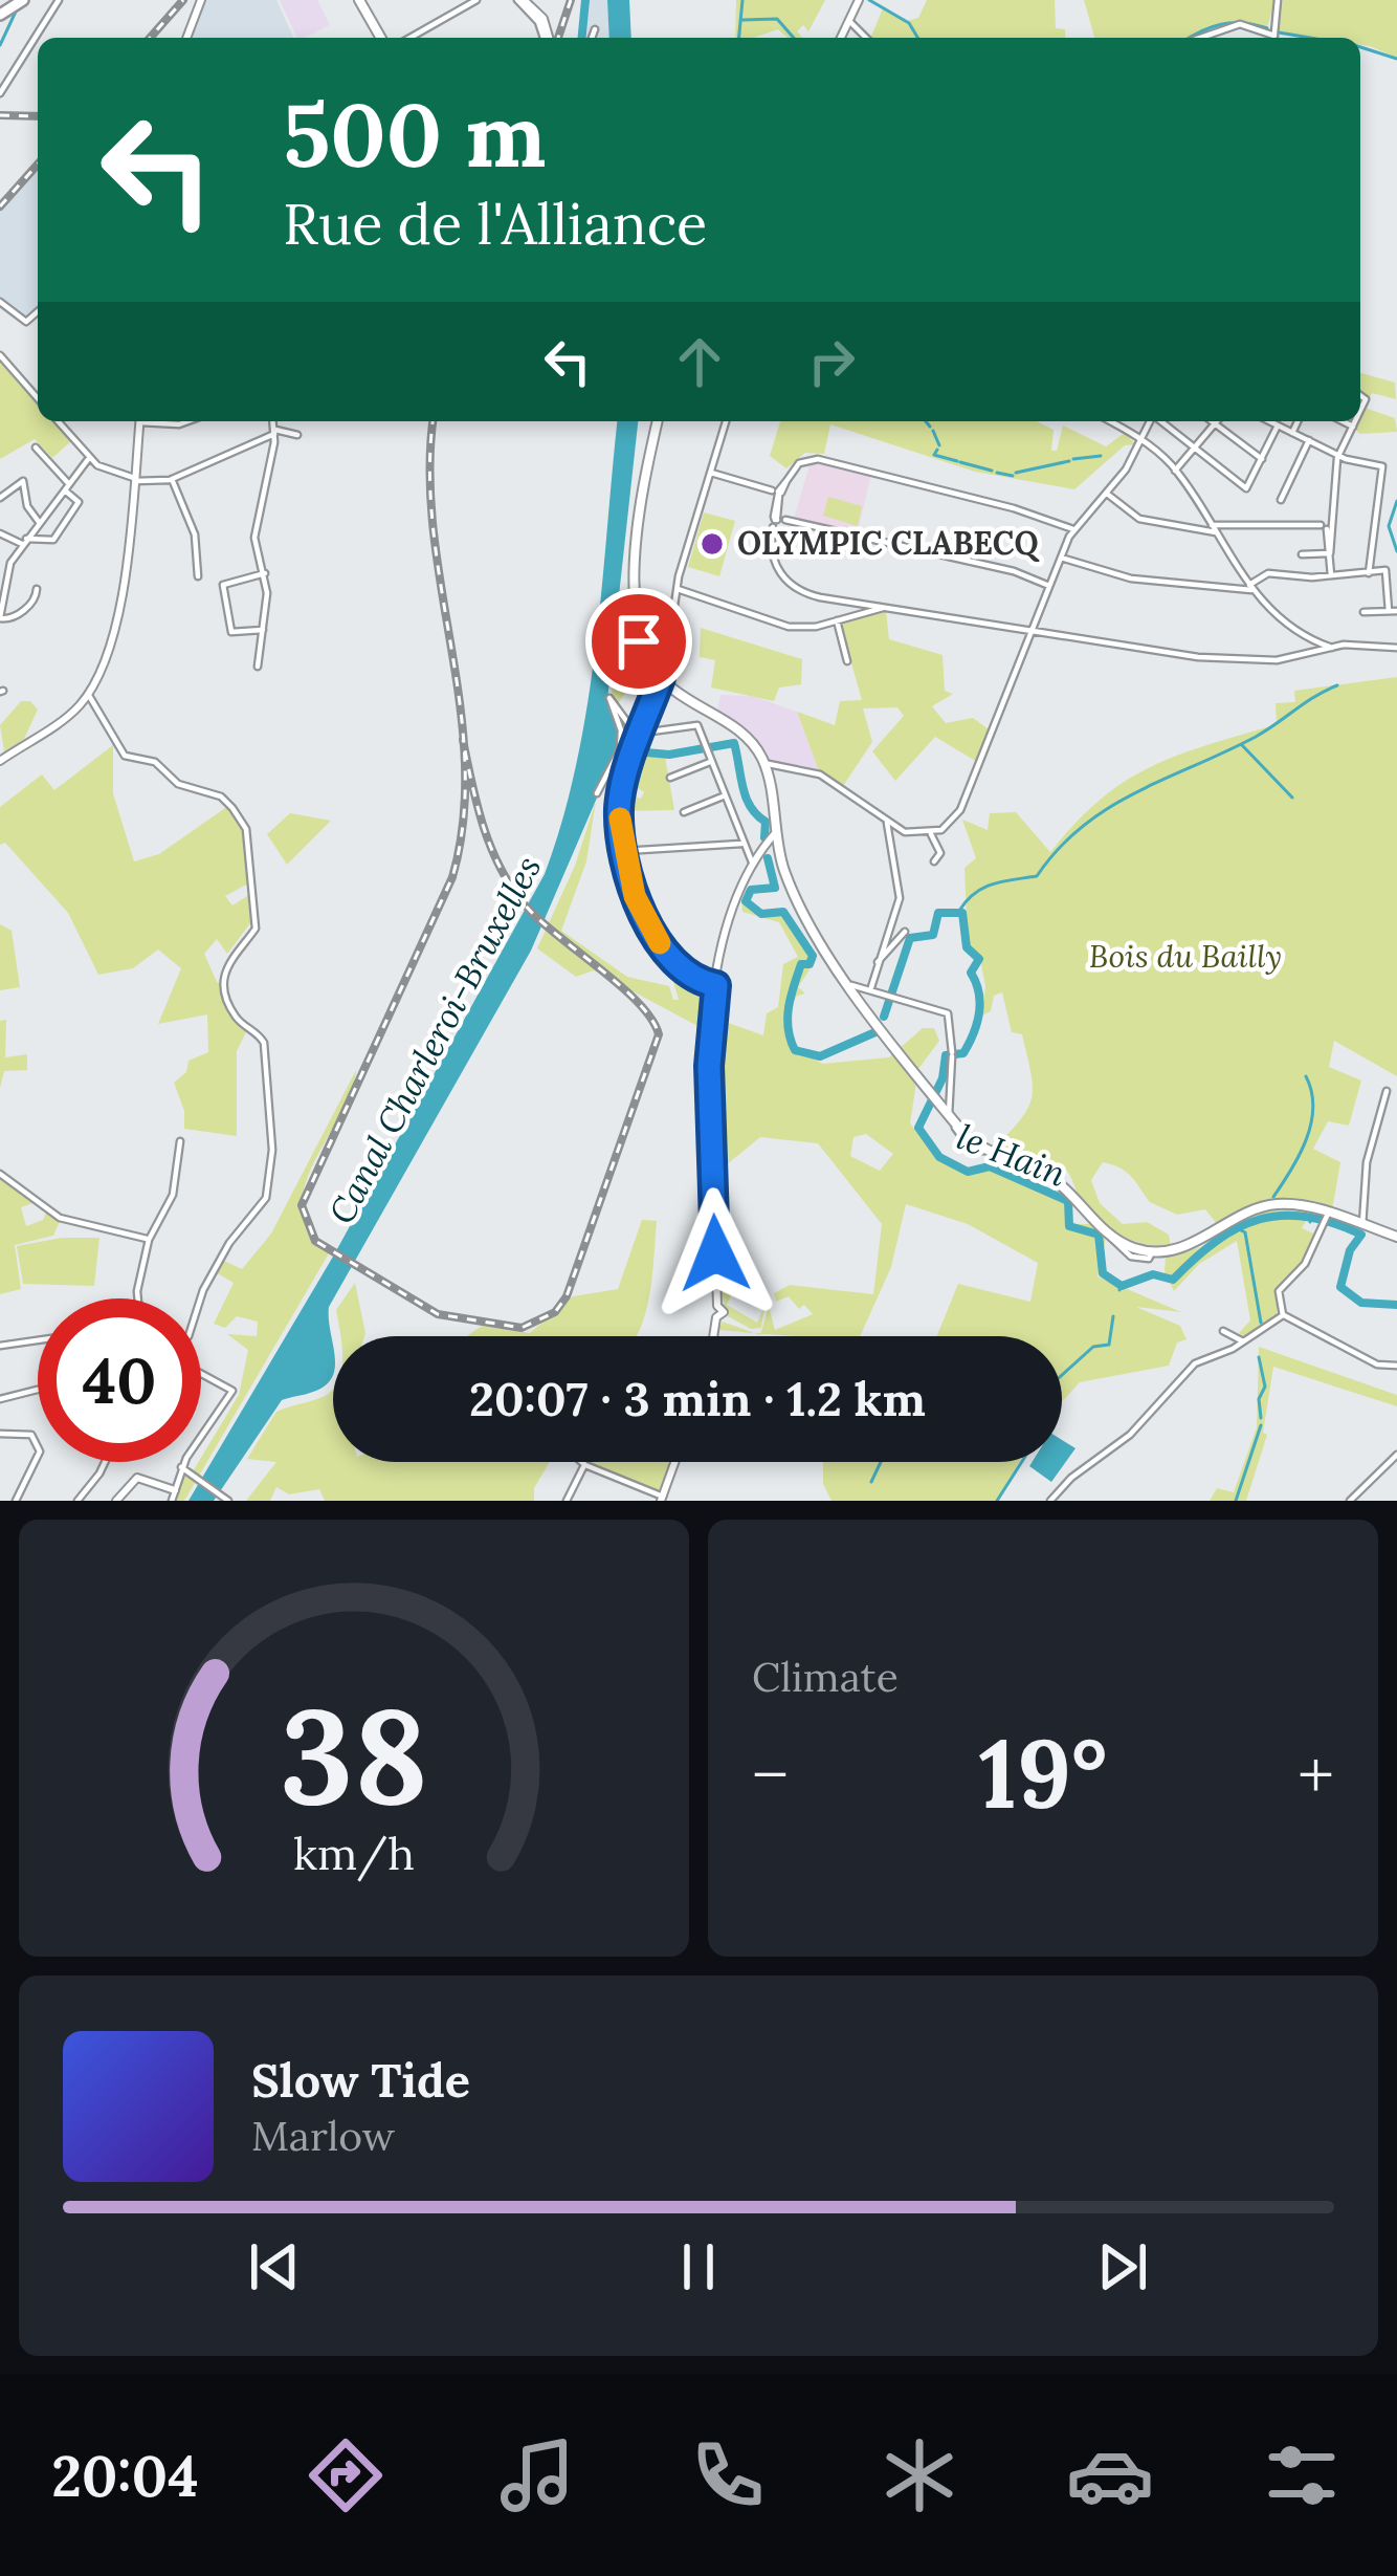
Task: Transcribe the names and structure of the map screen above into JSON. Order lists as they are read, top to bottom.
{
  "water": ["Canal Charleroi-Bruxelles", "le Hain"],
  "parks": ["Bois du Bailly"],
  "places": ["OLYMPIC CLABECQ"],
  "page": {
    "turn": ["500 m", "Rue de l'Alliance"],
    "limit": "40",
    "trip": "20:07 · 3 min · 1.2 km",
    "tile": "Climate",
    "heat": ["−", "19°", "+"],
    "song": ["Slow Tide", "Marlow"],
    "tabs": "20:04",
    "gauge": ["38", "km/h"]
  }
}
